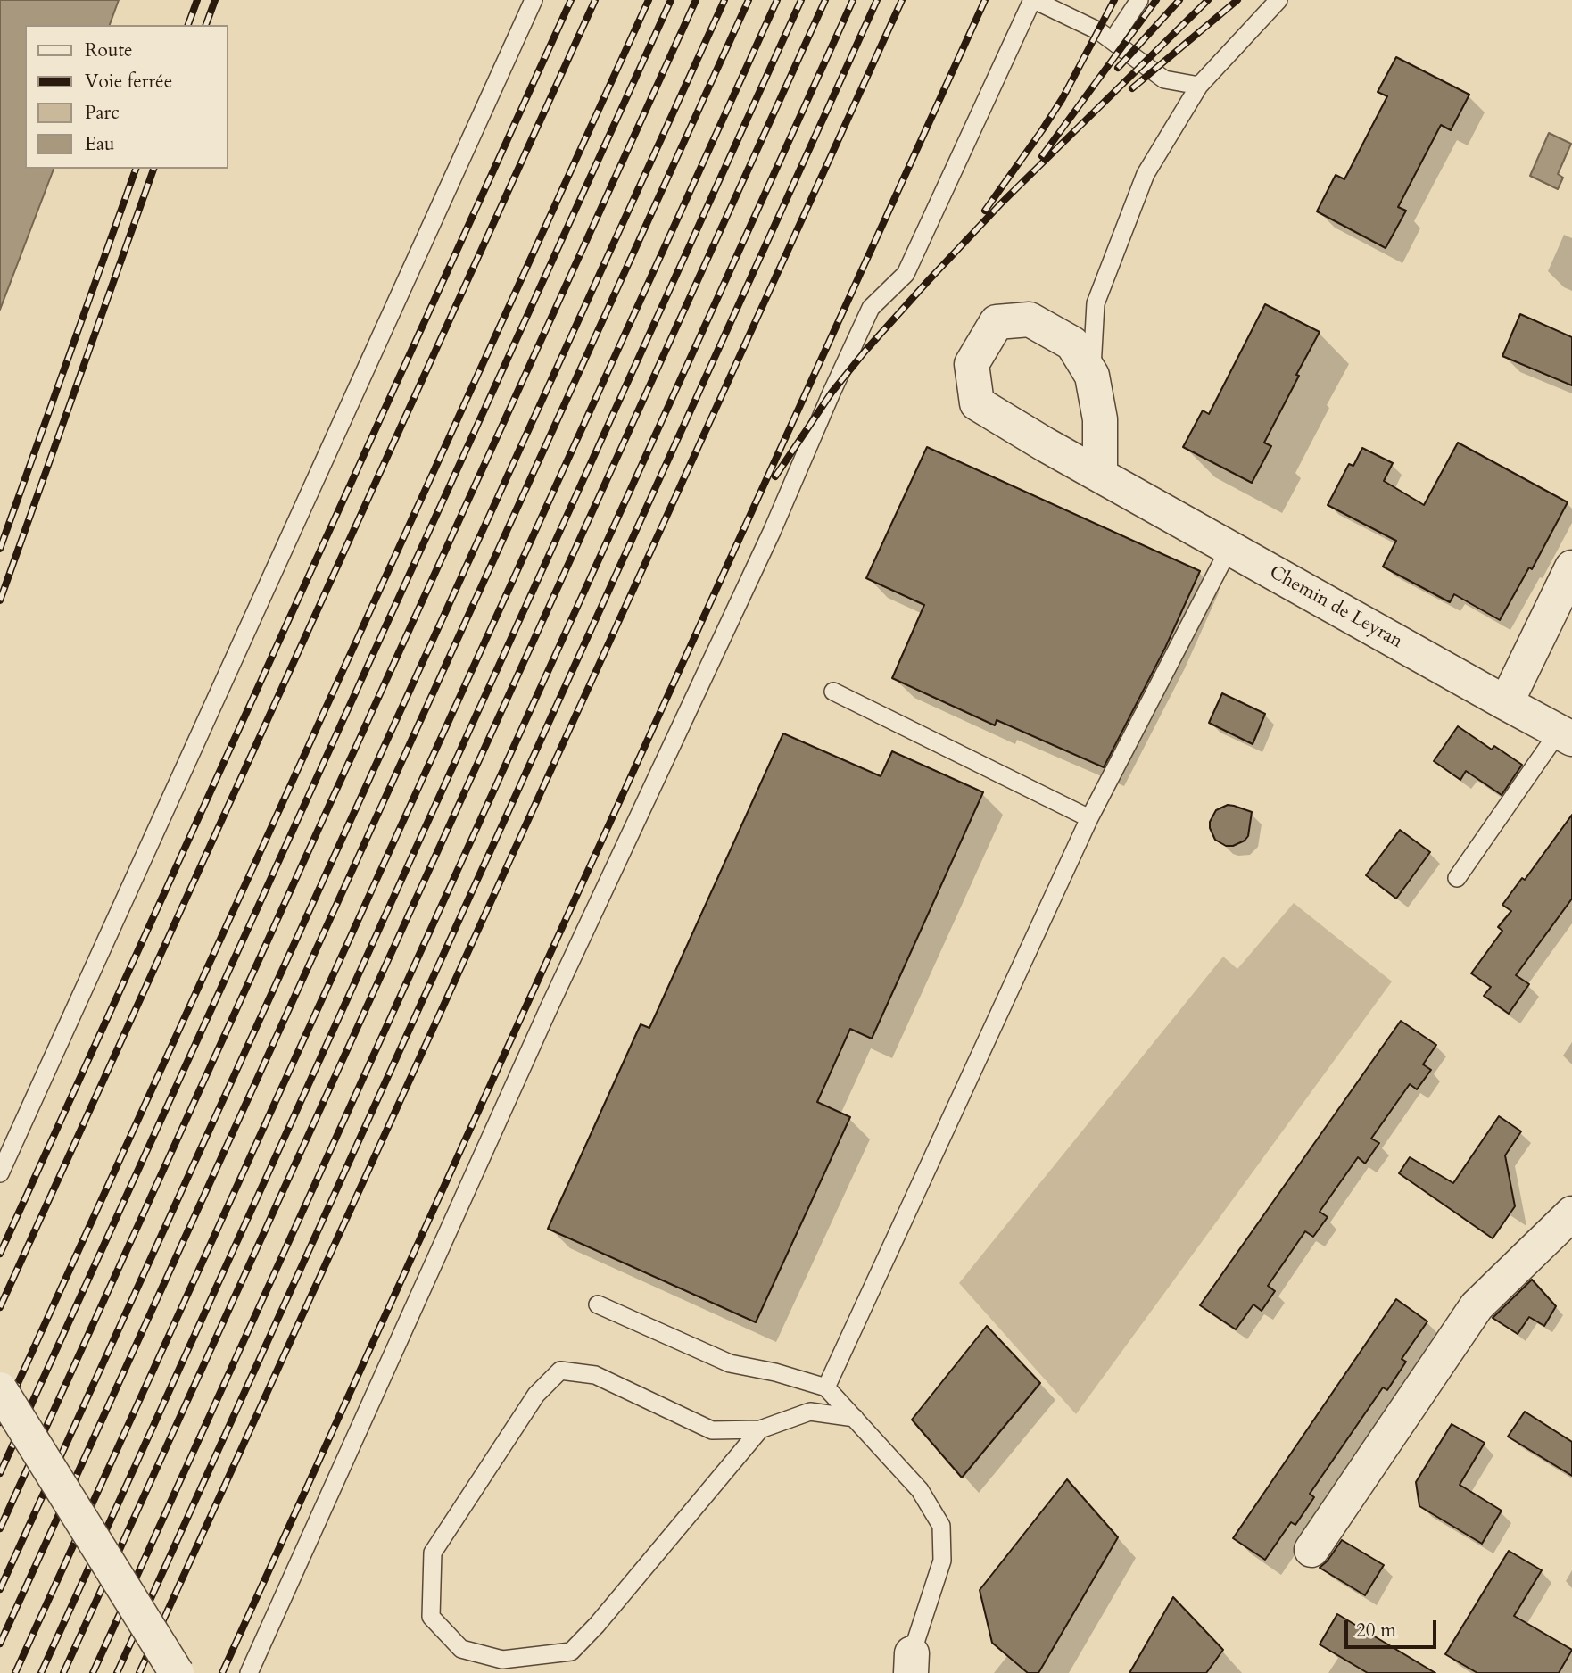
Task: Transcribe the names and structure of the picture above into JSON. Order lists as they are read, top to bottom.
{
  "streets": {
    "street": ["Chemin de Leyran"]
  },
  "legend": [
    "Route",
    "Voie ferrée",
    "Parc",
    "Eau"
  ],
  "scale_bar": "20 m"
}
